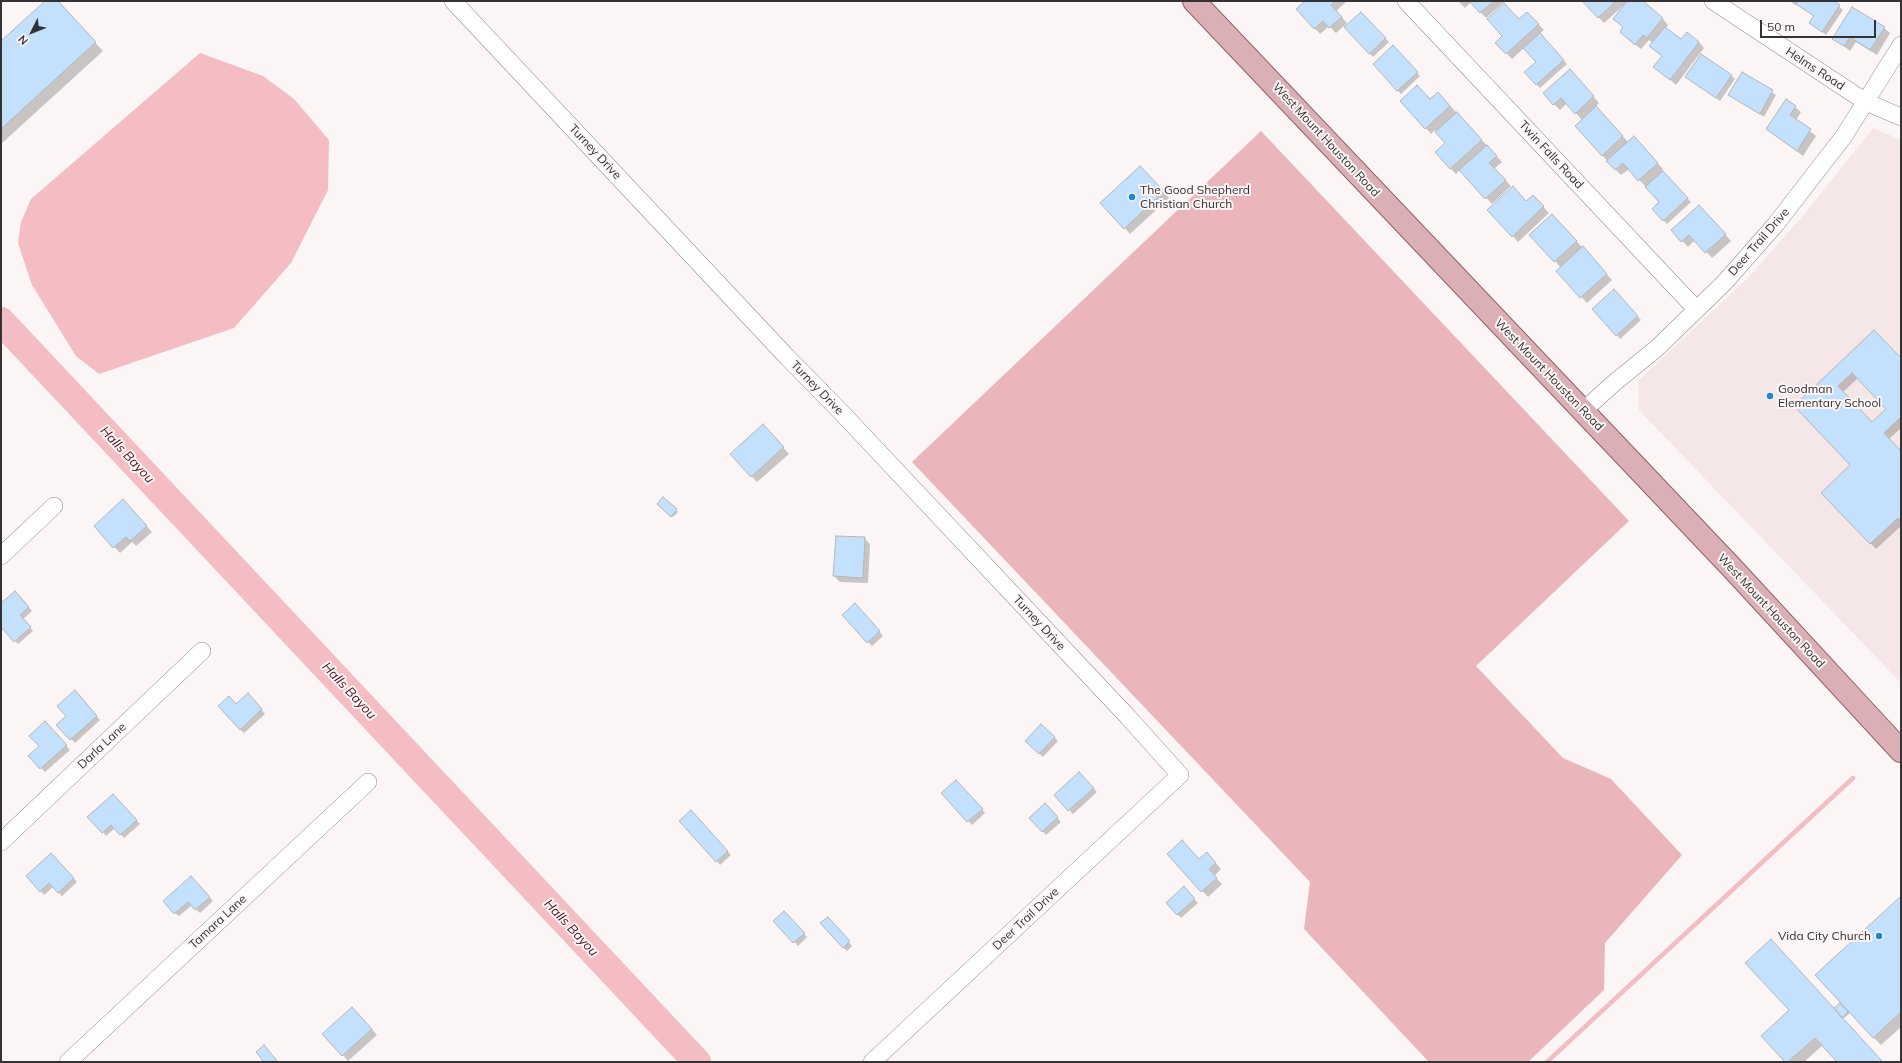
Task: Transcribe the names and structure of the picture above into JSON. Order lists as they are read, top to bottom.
{
  "streets": {
    "main road": ["West Mount Houston Road"],
    "street": [
      "Helms Road",
      "Turney Drive",
      "Twin Falls Road",
      "Deer Trail Drive",
      "Darla Lane",
      "Tamara Lane"
    ]
  },
  "crossings": [
    ["Helms Road", "Deer Trail Drive"],
    ["West Mount Houston Road", "Deer Trail Drive"],
    ["Turney Drive", "Deer Trail Drive"],
    ["Twin Falls Road", "Deer Trail Drive"]
  ],
  "water": ["Halls Bayou"],
  "places": ["The Good Shepherd Christian Church", "Goodman Elementary School", "Vida City Church"],
  "scale_bar": "50 m",
  "north": "bottom left"
}
